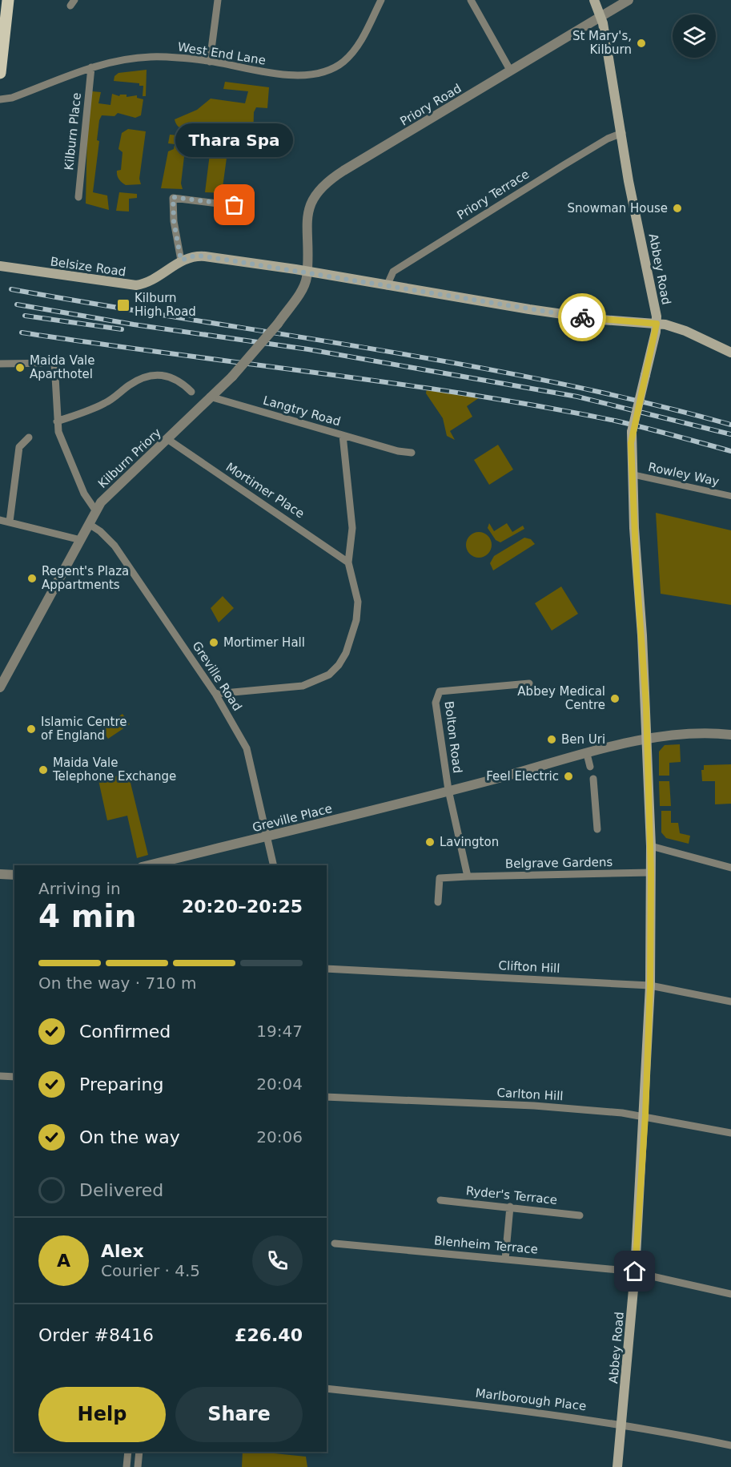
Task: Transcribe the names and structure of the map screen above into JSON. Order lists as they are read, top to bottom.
{
  "streets": {
    "main road": ["Belsize Road", "Abbey Road"],
    "street": [
      "West End Lane",
      "Priory Road",
      "Kilburn Place",
      "Priory Terrace",
      "Langtry Road",
      "Kilburn Priory",
      "Rowley Way",
      "Mortimer Place",
      "Greville Road",
      "Bolton Road",
      "Greville Place",
      "Belgrave Gardens",
      "Clifton Hill",
      "Carlton Hill",
      "Ryder's Terrace",
      "Blenheim Terrace",
      "Marlborough Place"
    ]
  },
  "crossings": [
    ["West End Lane", "Kilburn Place"],
    ["Priory Road", "Belsize Road"],
    ["Priory Road", "Abbey Road"],
    ["Priory Road", "Kilburn Priory"],
    ["Priory Terrace", "Belsize Road"],
    ["Priory Terrace", "Abbey Road"],
    ["Belsize Road", "Abbey Road"],
    ["Belsize Road", "Kilburn Priory"],
    ["Abbey Road", "Rowley Way"],
    ["Abbey Road", "Greville Place"],
    ["Abbey Road", "Belgrave Gardens"],
    ["Abbey Road", "Clifton Hill"],
    ["Abbey Road", "Carlton Hill"],
    ["Abbey Road", "Blenheim Terrace"],
    ["Abbey Road", "Marlborough Place"],
    ["Langtry Road", "Kilburn Priory"],
    ["Kilburn Priory", "Mortimer Place"],
    ["Kilburn Priory", "Greville Road"],
    ["Greville Road", "Greville Place"],
    ["Bolton Road", "Greville Place"]
  ],
  "places": {
    "other": [
      "St Mary's, Kilburn",
      "Thara Spa",
      "Snowman House",
      "Maida Vale Aparthotel",
      "Regent's Plaza Appartments",
      "Mortimer Hall",
      "Abbey Medical Centre",
      "Islamic Centre of England",
      "Ben Uri",
      "Maida Vale Telephone Exchange",
      "Feel Electric",
      "Lavington"
    ],
    "transit": ["Kilburn High Road"]
  },
  "page": {
    "bubble": "Thara Spa",
    "heading": ["4 min", "Arriving in", "20:20–20:25"],
    "panel": [
      "Alex",
      "Courier · 4.5",
      "Order #8416",
      "£26.40"
    ],
    "bar": "On the way · 710 m",
    "list": [
      ["Confirmed", "19:47"],
      ["Preparing", "20:04"],
      ["On the way", "20:06"],
      "Delivered"
    ],
    "round": "A",
    "buttons": ["Help", "Share"]
  }
}
